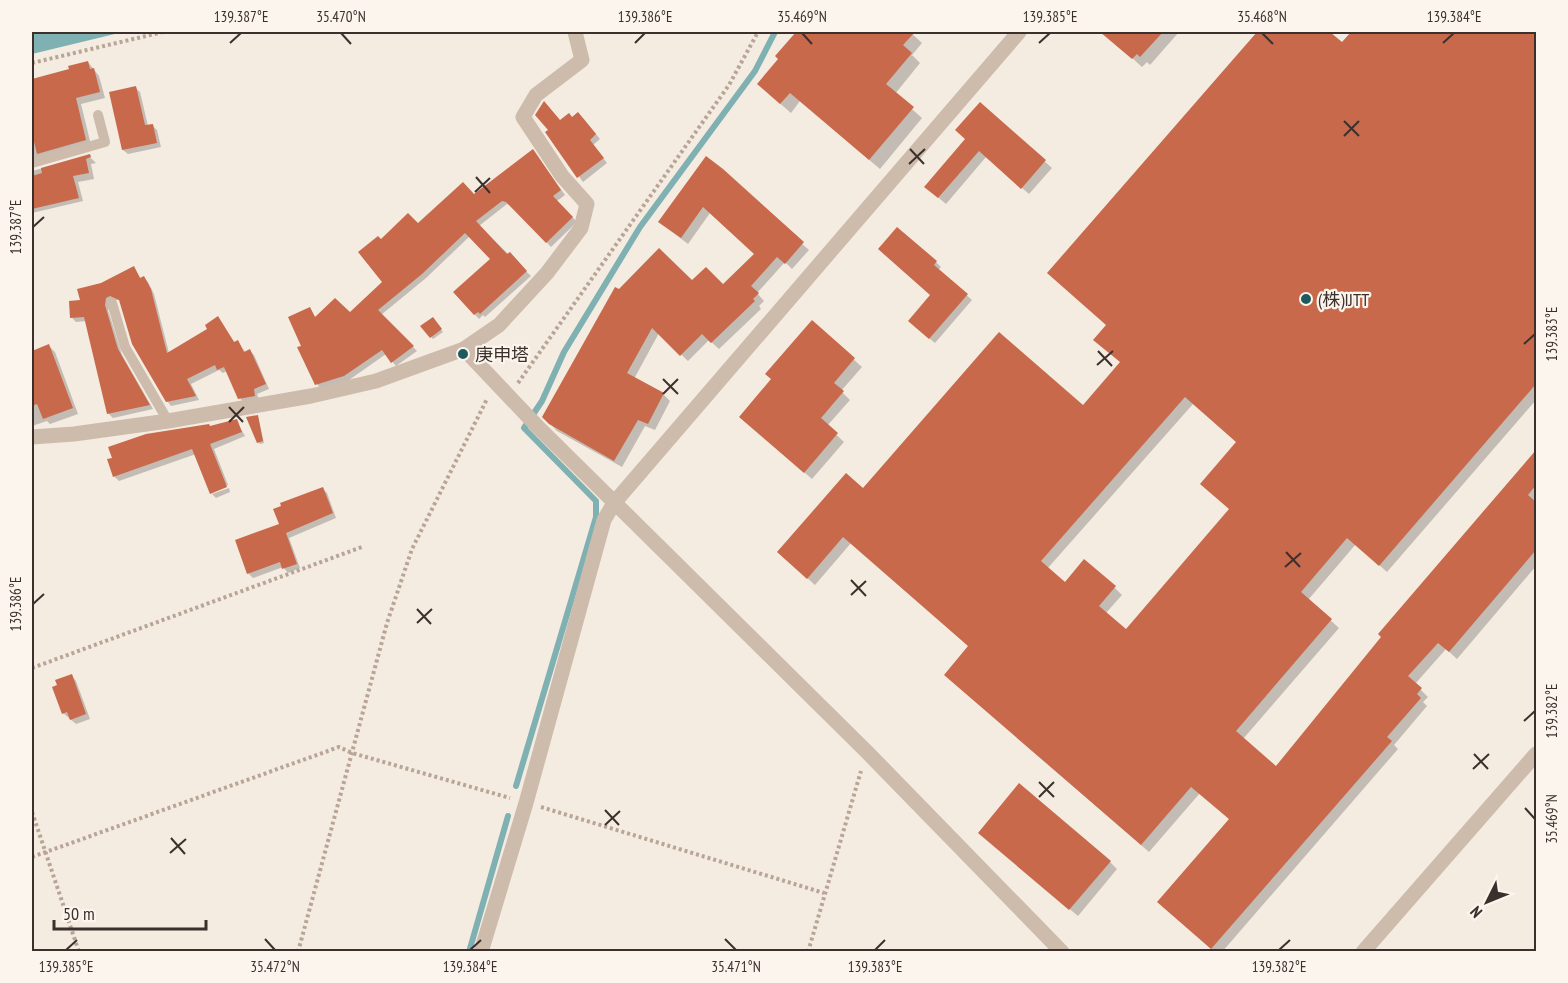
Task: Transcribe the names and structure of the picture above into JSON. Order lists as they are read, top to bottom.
{
  "places": ["(株)IJTT", "庚申塔"],
  "scale_bar": "50 m",
  "north": "bottom left",
  "coordinates": [
    "139.387°E",
    "35.470°N",
    "139.386°E",
    "35.469°N",
    "139.385°E",
    "35.468°N",
    "139.384°E",
    "139.383°E",
    "139.382°E",
    "35.472°N",
    "35.471°N"
  ]
}
